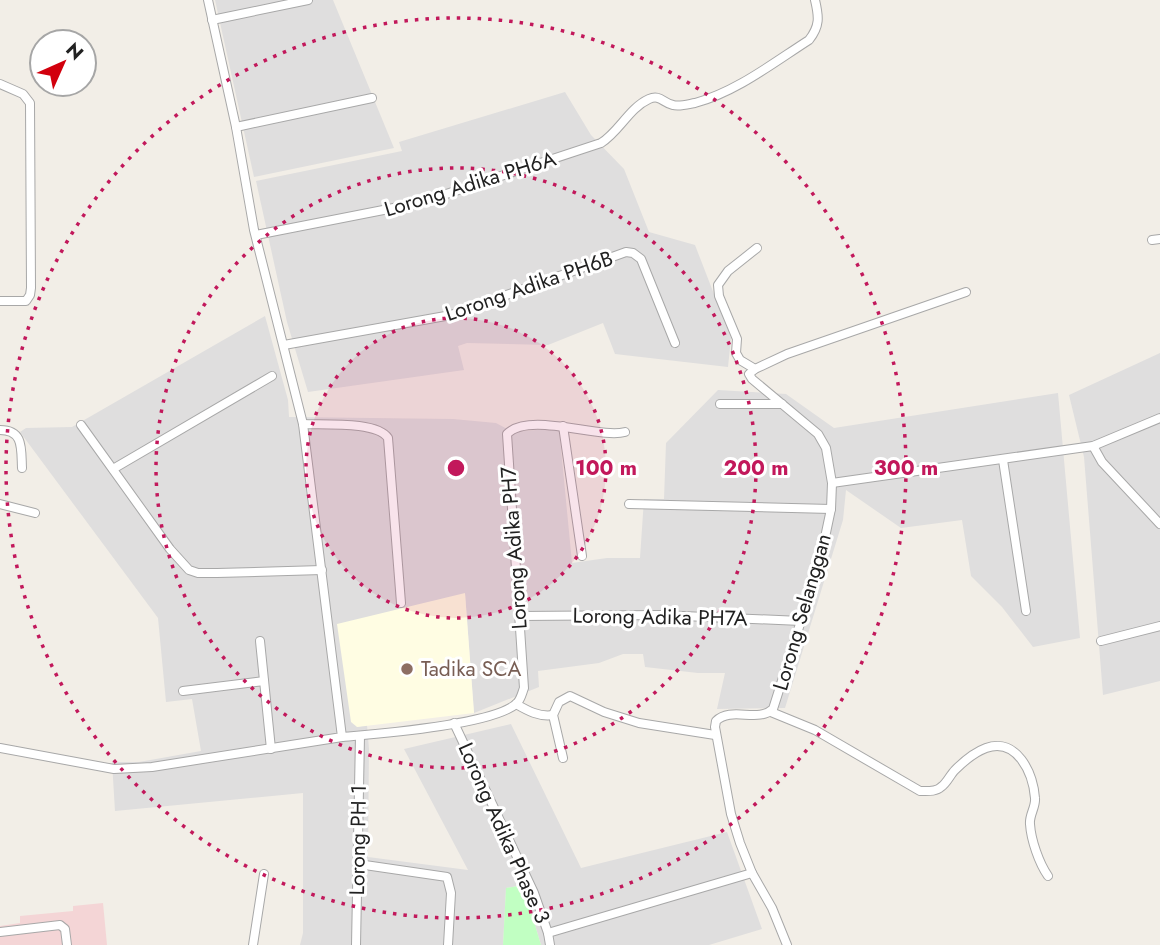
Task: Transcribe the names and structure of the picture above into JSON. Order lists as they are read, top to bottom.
{
  "streets": {
    "street": [
      "Lorong Adika PH6A",
      "Lorong Adika PH6B",
      "Lorong Adika PH7",
      "Lorong Selanggan",
      "Lorong Adika PH7A",
      "Lorong Adika Phase 3",
      "Lorong PH 1"
    ]
  },
  "crossings": [
    ["Lorong Adika PH7", "Lorong Adika PH7A"],
    ["Lorong Selanggan", "Lorong Adika PH7A"]
  ],
  "places": ["Tadika SCA"],
  "north": "top right",
  "rings": ["100 m", "200 m", "300 m"]
}
